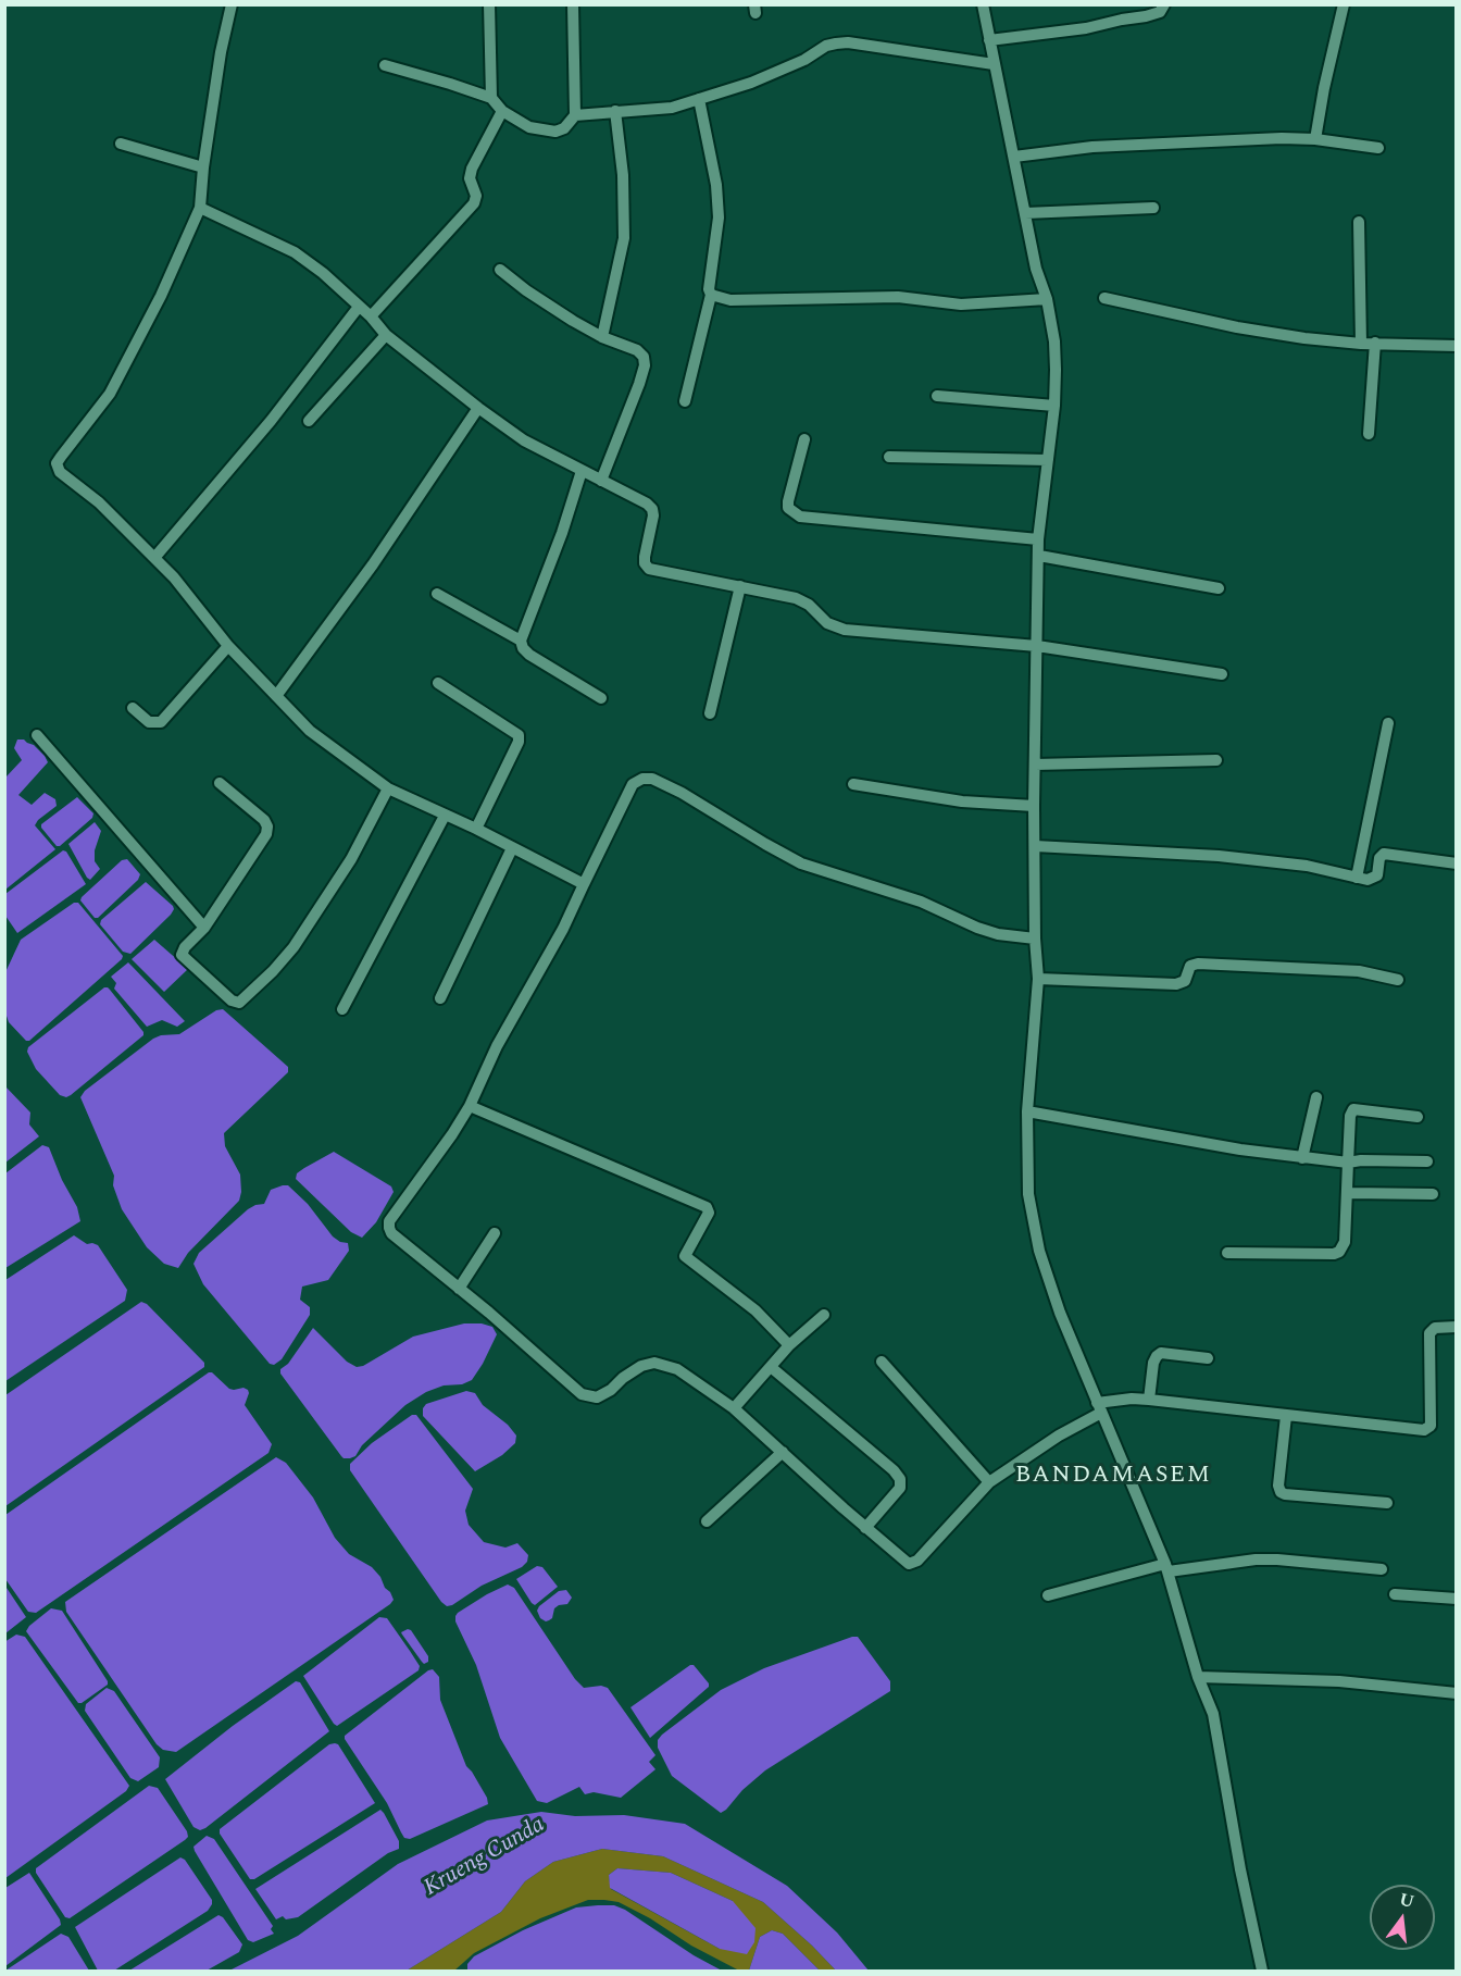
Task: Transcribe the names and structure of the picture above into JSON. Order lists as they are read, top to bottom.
{
  "districts": ["BANDAMASEM"],
  "water": ["Krueng Cunda"],
  "north": "top"
}
